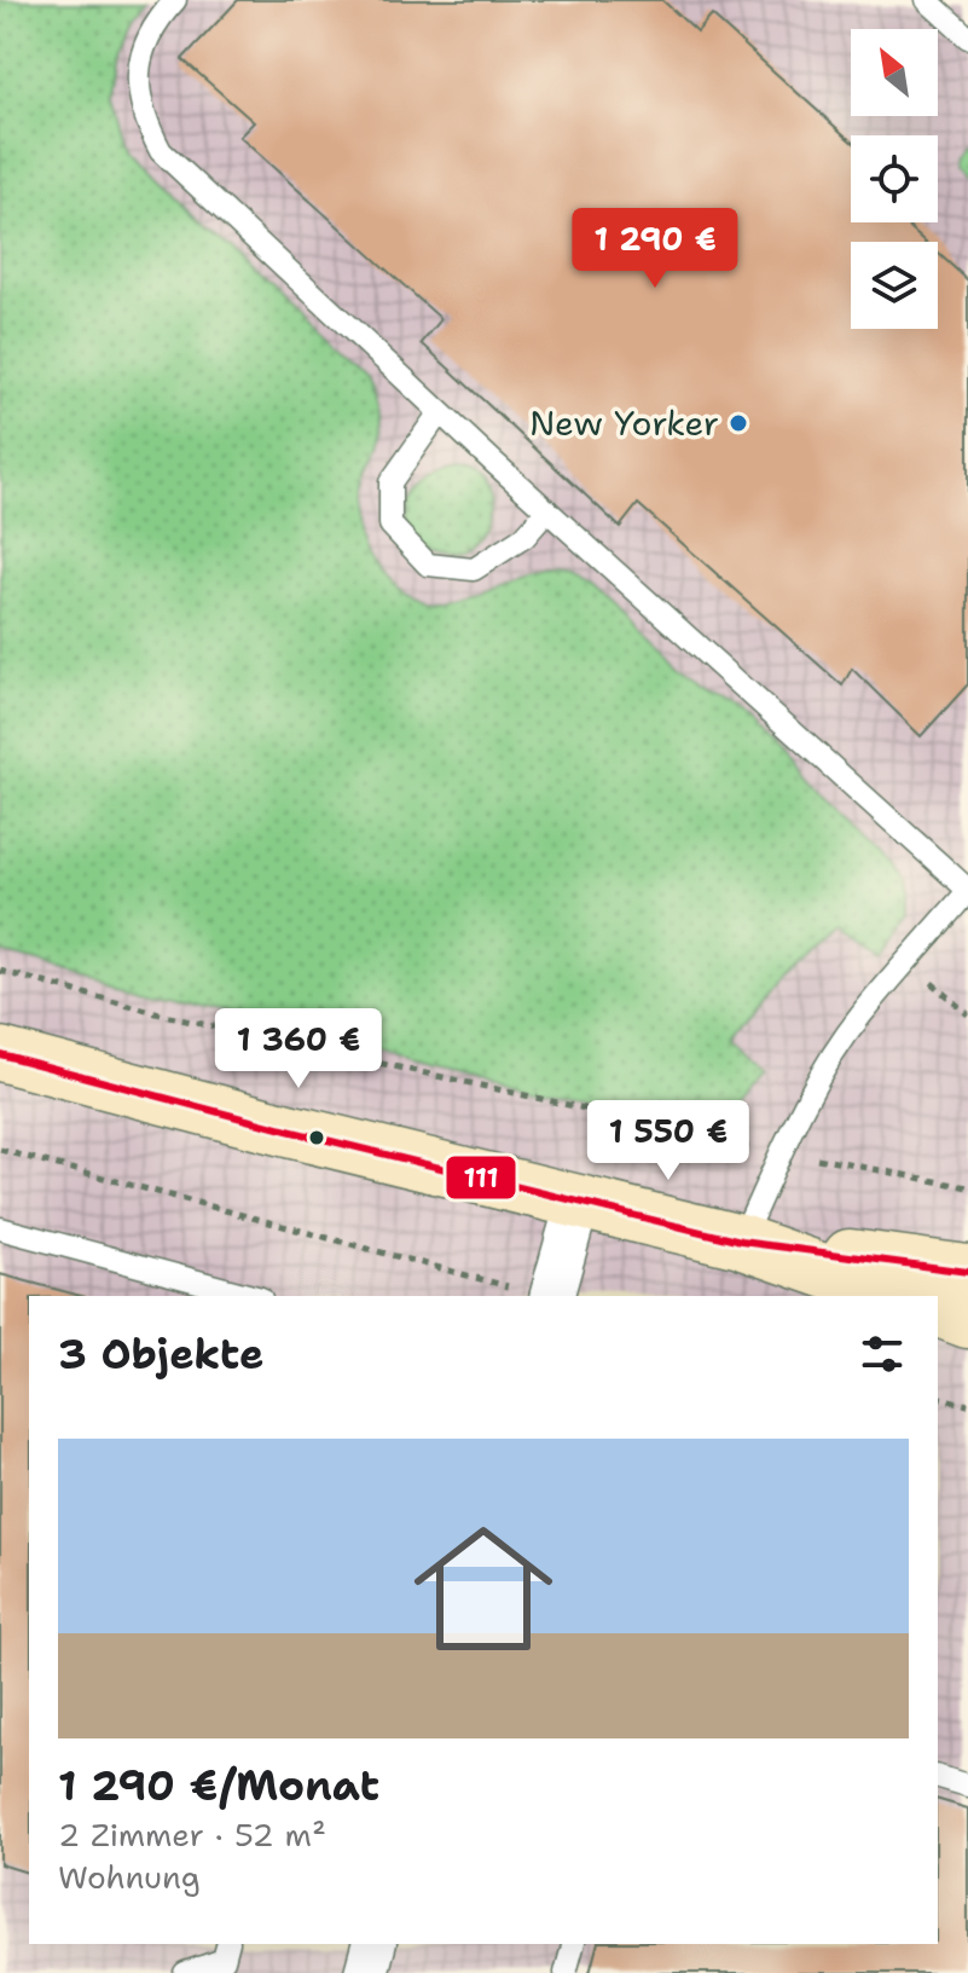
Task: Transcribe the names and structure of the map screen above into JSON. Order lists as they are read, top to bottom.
{
  "places": ["New Yorker"],
  "lines": ["transit line 111"],
  "north": "top left",
  "page": {
    "price": ["1 290 €", "1 360 €", "1 550 €"],
    "heading": "3 Objekte",
    "list": [
      {
        "name": "1 290 €/Monat",
        "note": "2 Zimmer · 52 m² · Wohnung"
      }
    ]
  }
}
